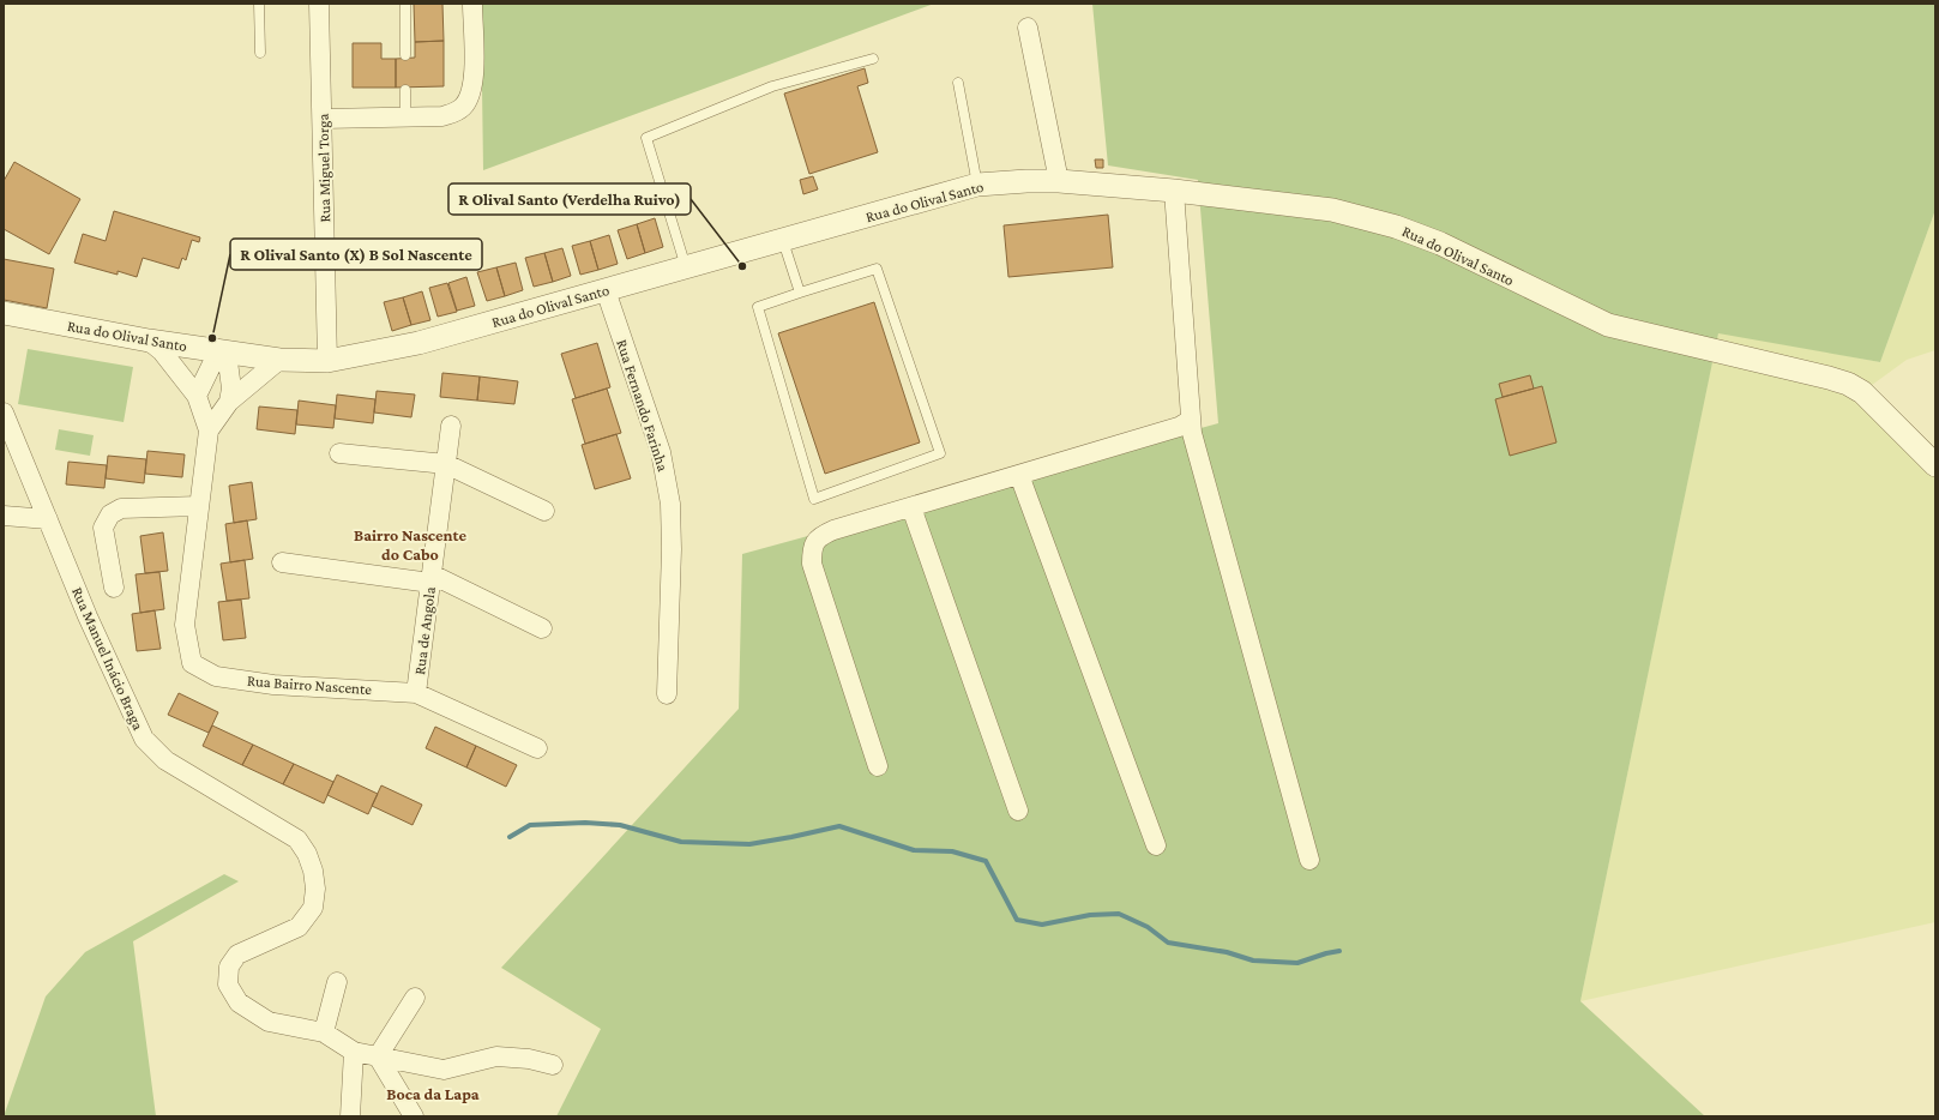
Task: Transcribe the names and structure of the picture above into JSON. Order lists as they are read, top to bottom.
{
  "streets": {
    "street": [
      "Rua Miguel Torga",
      "Rua do Olival Santo",
      "Rua Fernando Farinha",
      "Rua de Angola",
      "Rua Manuel Inácio Braga",
      "Rua Bairro Nascente"
    ]
  },
  "crossings": [
    ["Rua Miguel Torga", "Rua do Olival Santo"],
    ["Rua do Olival Santo", "Rua Fernando Farinha"],
    ["Rua do Olival Santo", "Rua Bairro Nascente"],
    ["Rua de Angola", "Rua Bairro Nascente"]
  ],
  "districts": ["Bairro Nascente do Cabo", "Boca da Lapa"],
  "places": ["R Olival Santo (Verdelha Ruivo)", "R Olival Santo (X) B Sol Nascente"]
}
